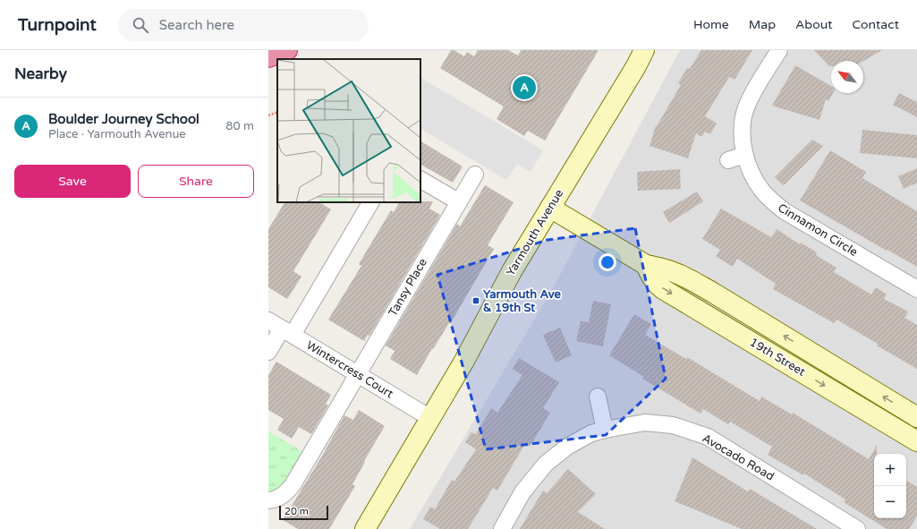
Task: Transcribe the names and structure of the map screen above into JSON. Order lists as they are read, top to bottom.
{
  "streets": {
    "street": [
      "Cinnamon Circle",
      "Yarmouth Avenue",
      "Tansy Place",
      "19th Street",
      "Wintercress Court",
      "Avocado Road"
    ]
  },
  "crossings": [
    ["Yarmouth Avenue", "19th Street"],
    ["Yarmouth Avenue", "Wintercress Court"],
    ["Tansy Place", "Wintercress Court"]
  ],
  "places": {
    "transit": ["Yarmouth Ave & 19th St"]
  },
  "scale_bar": "20 m",
  "north": "top left",
  "page": {
    "header": "Turnpoint",
    "search": "Search here",
    "nav": [
      "Home",
      "Map",
      "About",
      "Contact"
    ],
    "heading": "Nearby",
    "pins": "A",
    "list": [
      {
        "mark": "A",
        "name": "Boulder Journey School",
        "note": "Place · Yarmouth Avenue",
        "value": "80 m"
      }
    ],
    "buttons": ["Save", "Share"],
    "map_buttons": ["+", "−"],
    "scale": "20 m"
  }
}
